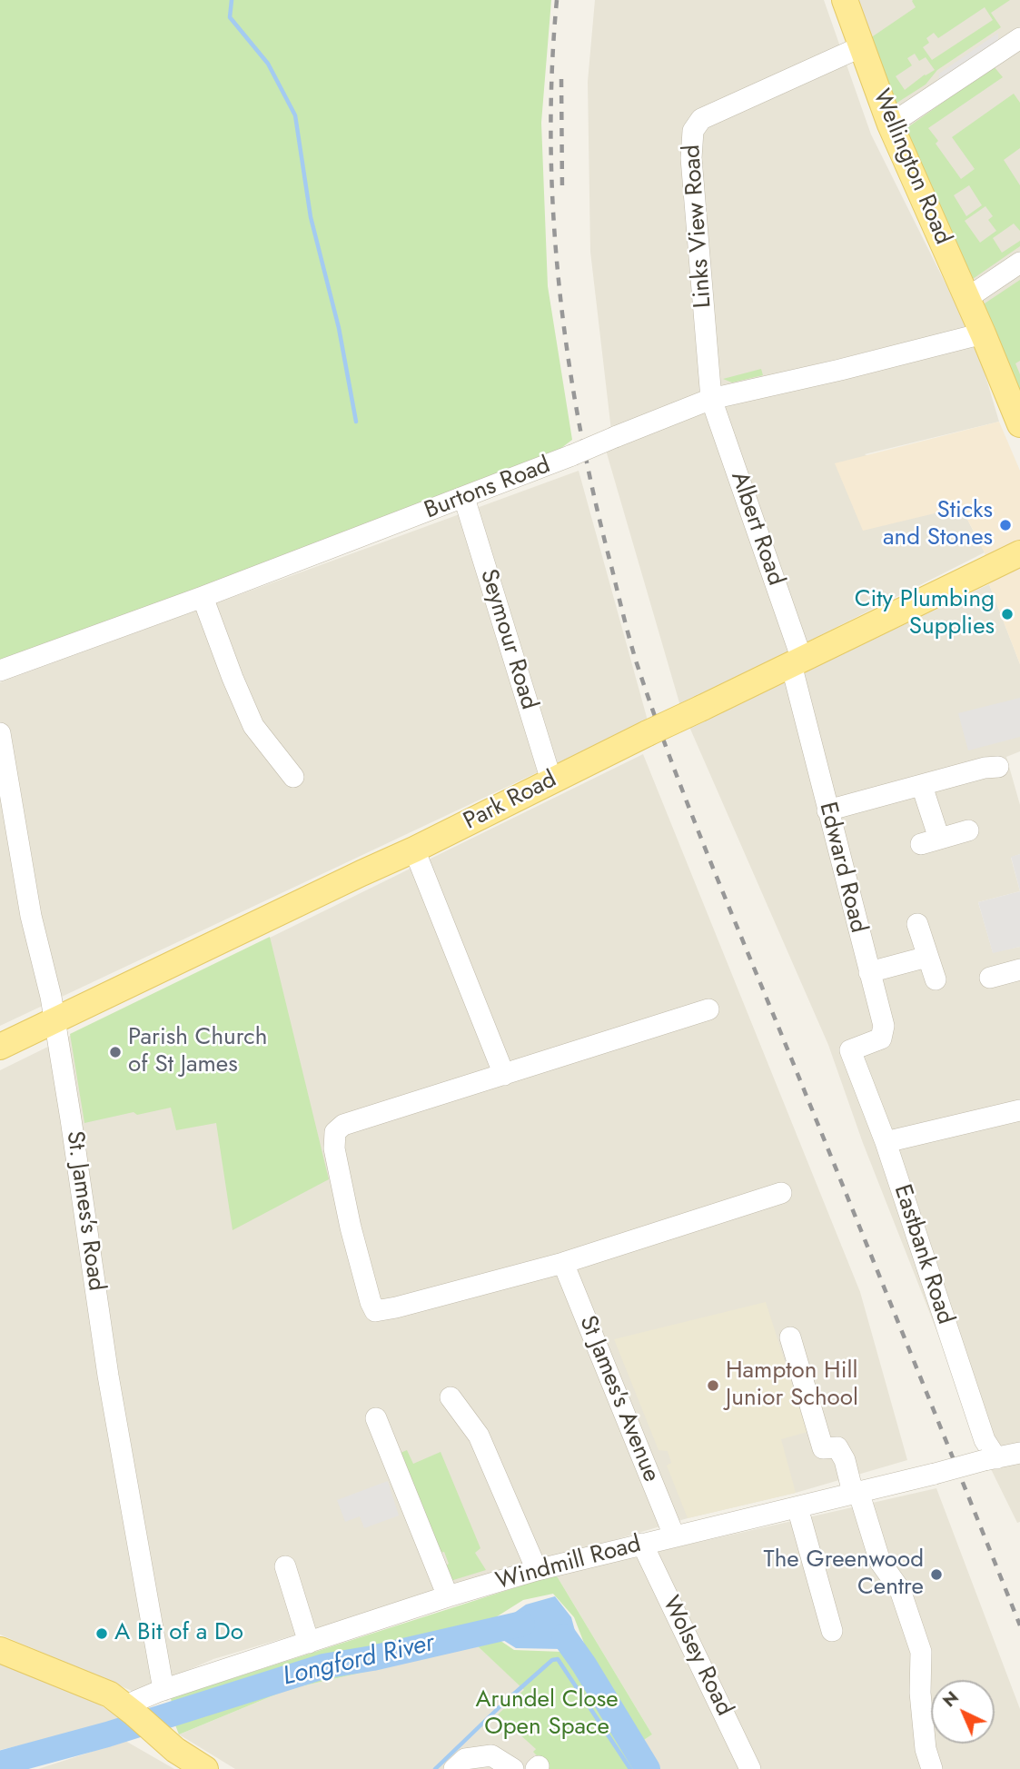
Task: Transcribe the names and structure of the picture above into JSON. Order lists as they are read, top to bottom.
{
  "streets": {
    "main road": ["Wellington Road", "Park Road"],
    "street": [
      "Links View Road",
      "Burtons Road",
      "Albert Road",
      "Seymour Road",
      "Edward Road",
      "St. James's Road",
      "Eastbank Road",
      "St James's Avenue",
      "Windmill Road",
      "Wolsey Road"
    ]
  },
  "crossings": [
    ["Wellington Road", "Links View Road"],
    ["Wellington Road", "Burtons Road"],
    ["Links View Road", "Burtons Road"],
    ["Links View Road", "Albert Road"],
    ["Burtons Road", "Albert Road"],
    ["Burtons Road", "Seymour Road"],
    ["Albert Road", "Park Road"],
    ["Albert Road", "Edward Road"],
    ["Seymour Road", "Park Road"],
    ["Park Road", "Edward Road"],
    ["Park Road", "St. James's Road"],
    ["Edward Road", "Eastbank Road"],
    ["St. James's Road", "Windmill Road"],
    ["Eastbank Road", "Windmill Road"],
    ["St James's Avenue", "Windmill Road"],
    ["Windmill Road", "Wolsey Road"]
  ],
  "water": ["Longford River"],
  "parks": ["Arundel Close Open Space"],
  "places": [
    "Sticks and Stones",
    "City Plumbing Supplies",
    "Parish Church of St James",
    "Hampton Hill Junior School",
    "The Greenwood Centre",
    "A Bit of a Do"
  ],
  "north": "top left"
}
